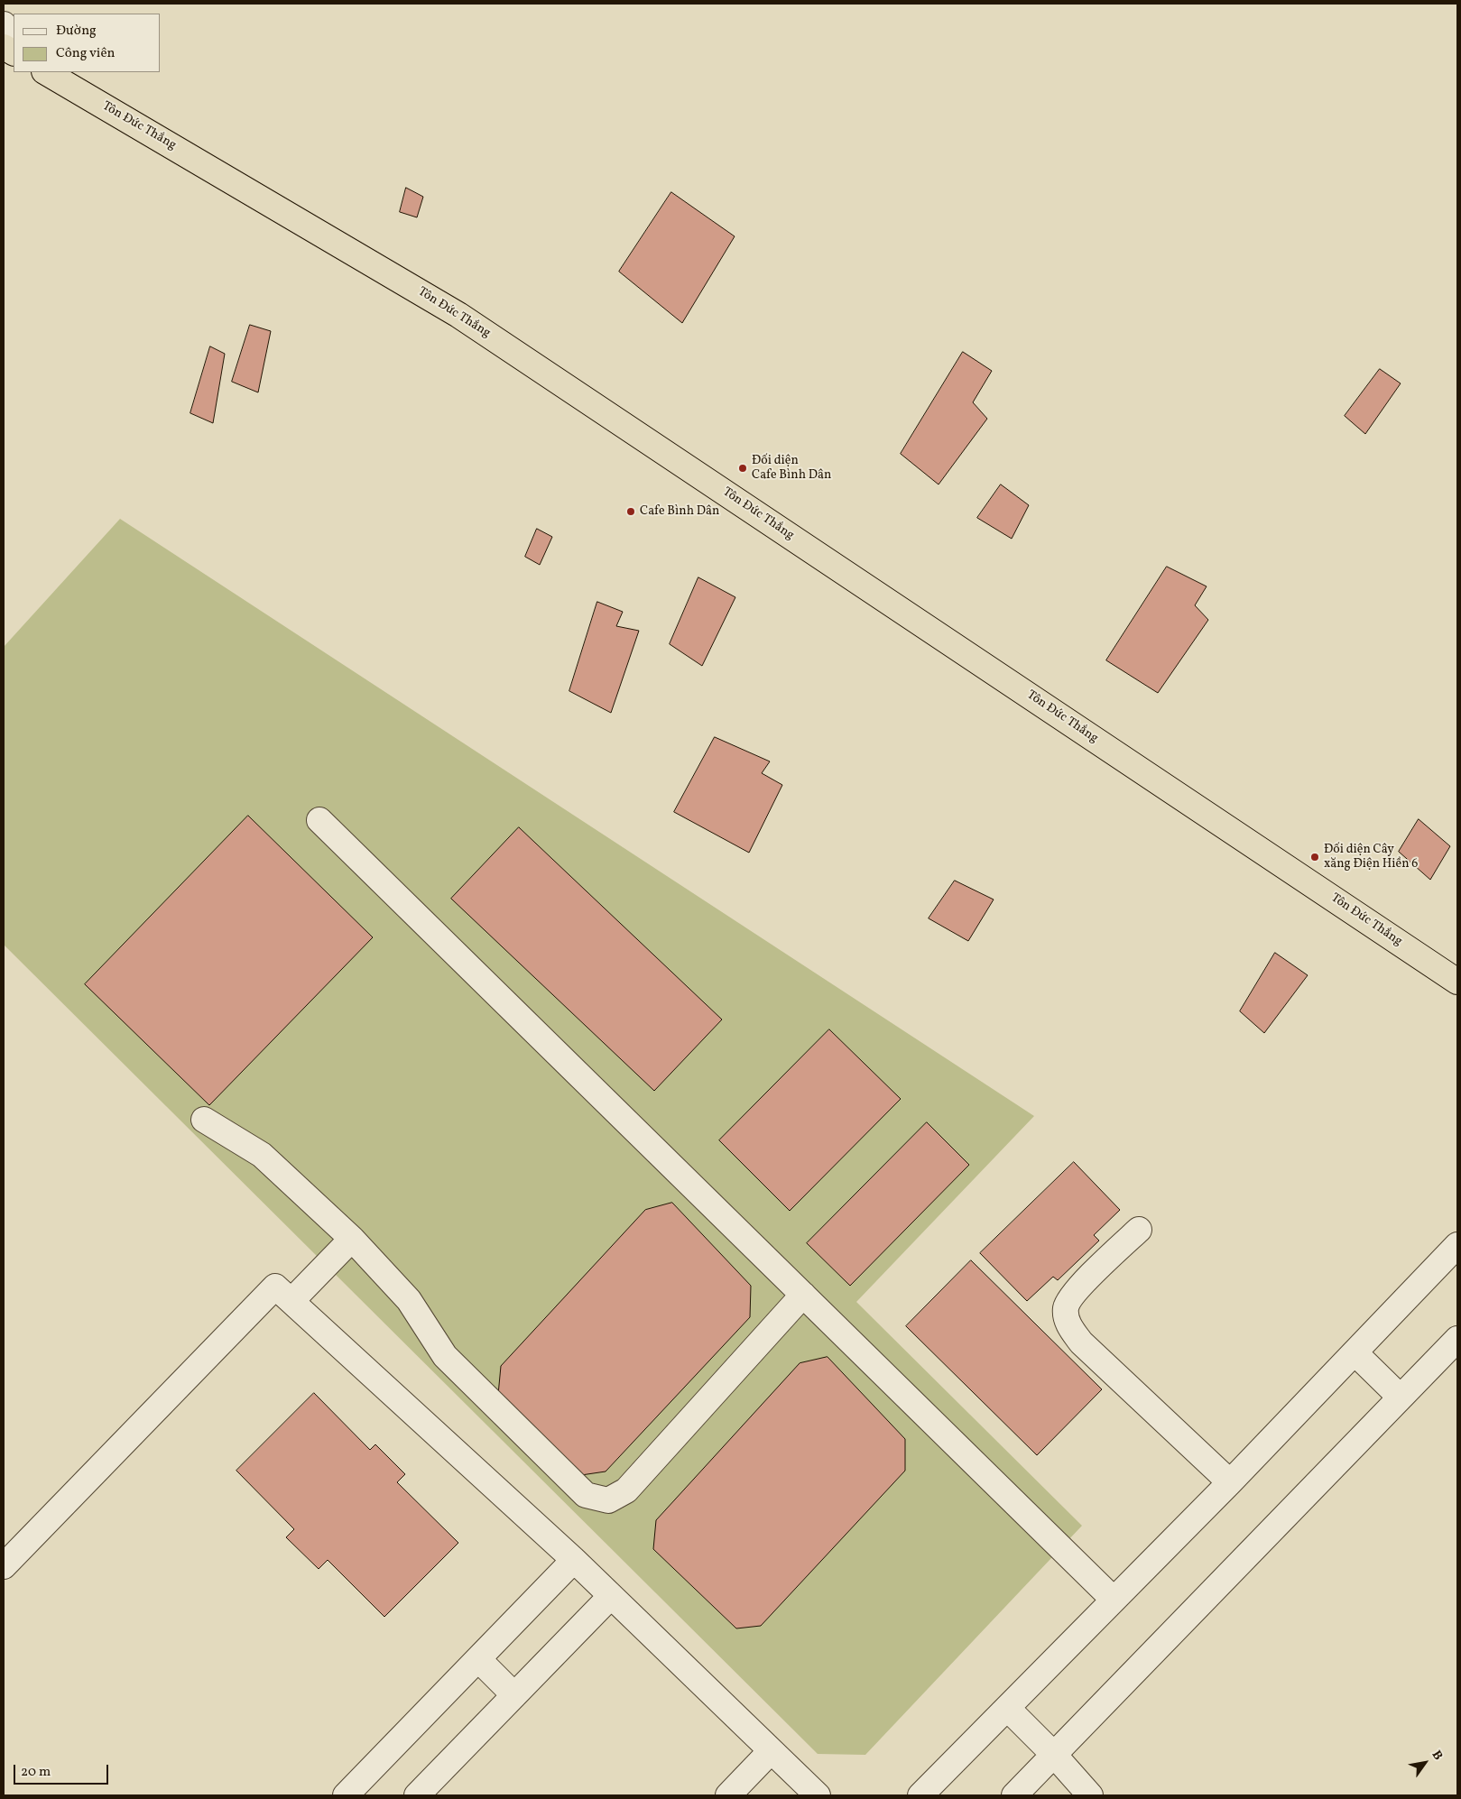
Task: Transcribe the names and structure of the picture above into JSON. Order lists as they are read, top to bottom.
{
  "streets": {
    "highway": ["Tôn Đức Thắng"]
  },
  "places": ["Đối diện Cafe Bình Dân", "Cafe Bình Dân", "Đối diện Cây xăng Điện Hiền 6"],
  "legend": ["Đường", "Công viên"],
  "scale_bar": "20 m",
  "north": "top right"
}
